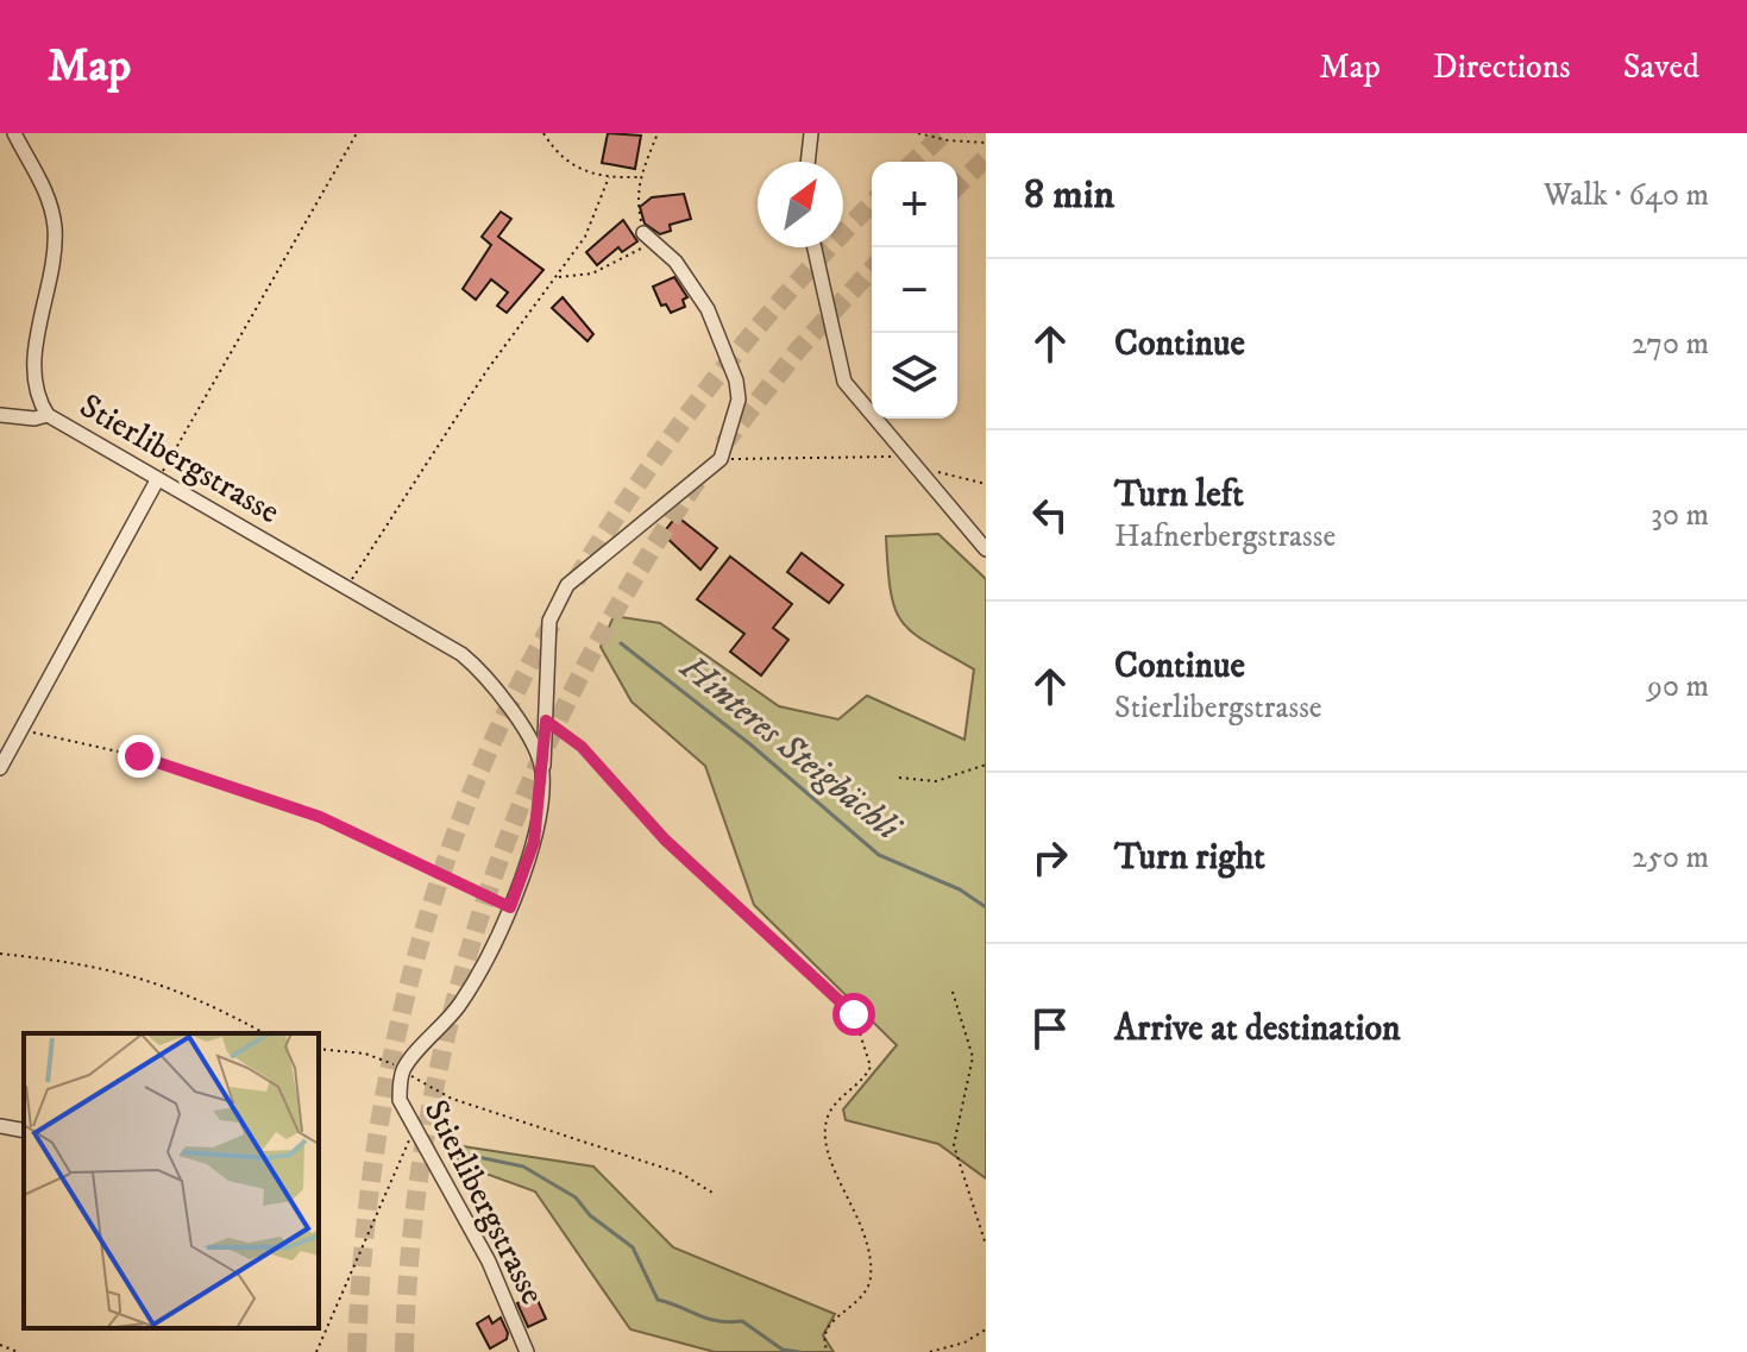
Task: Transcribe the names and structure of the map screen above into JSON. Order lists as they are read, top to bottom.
{
  "streets": {
    "lane": ["Stierlibergstrasse"]
  },
  "water": ["Hinteres Steigbächli"],
  "north": "top right",
  "page": {
    "header": "Map",
    "nav": ["Map", "Directions", "Saved"],
    "heading": ["8 min", "Walk · 640 m"],
    "map_buttons": ["+", "−"],
    "list": [
      ["Continue", "270 m"],
      ["Turn left", "Hafnerbergstrasse", "30 m"],
      ["Continue", "Stierlibergstrasse", "90 m"],
      ["Turn right", "250 m"],
      "Arrive at destination"
    ]
  }
}
